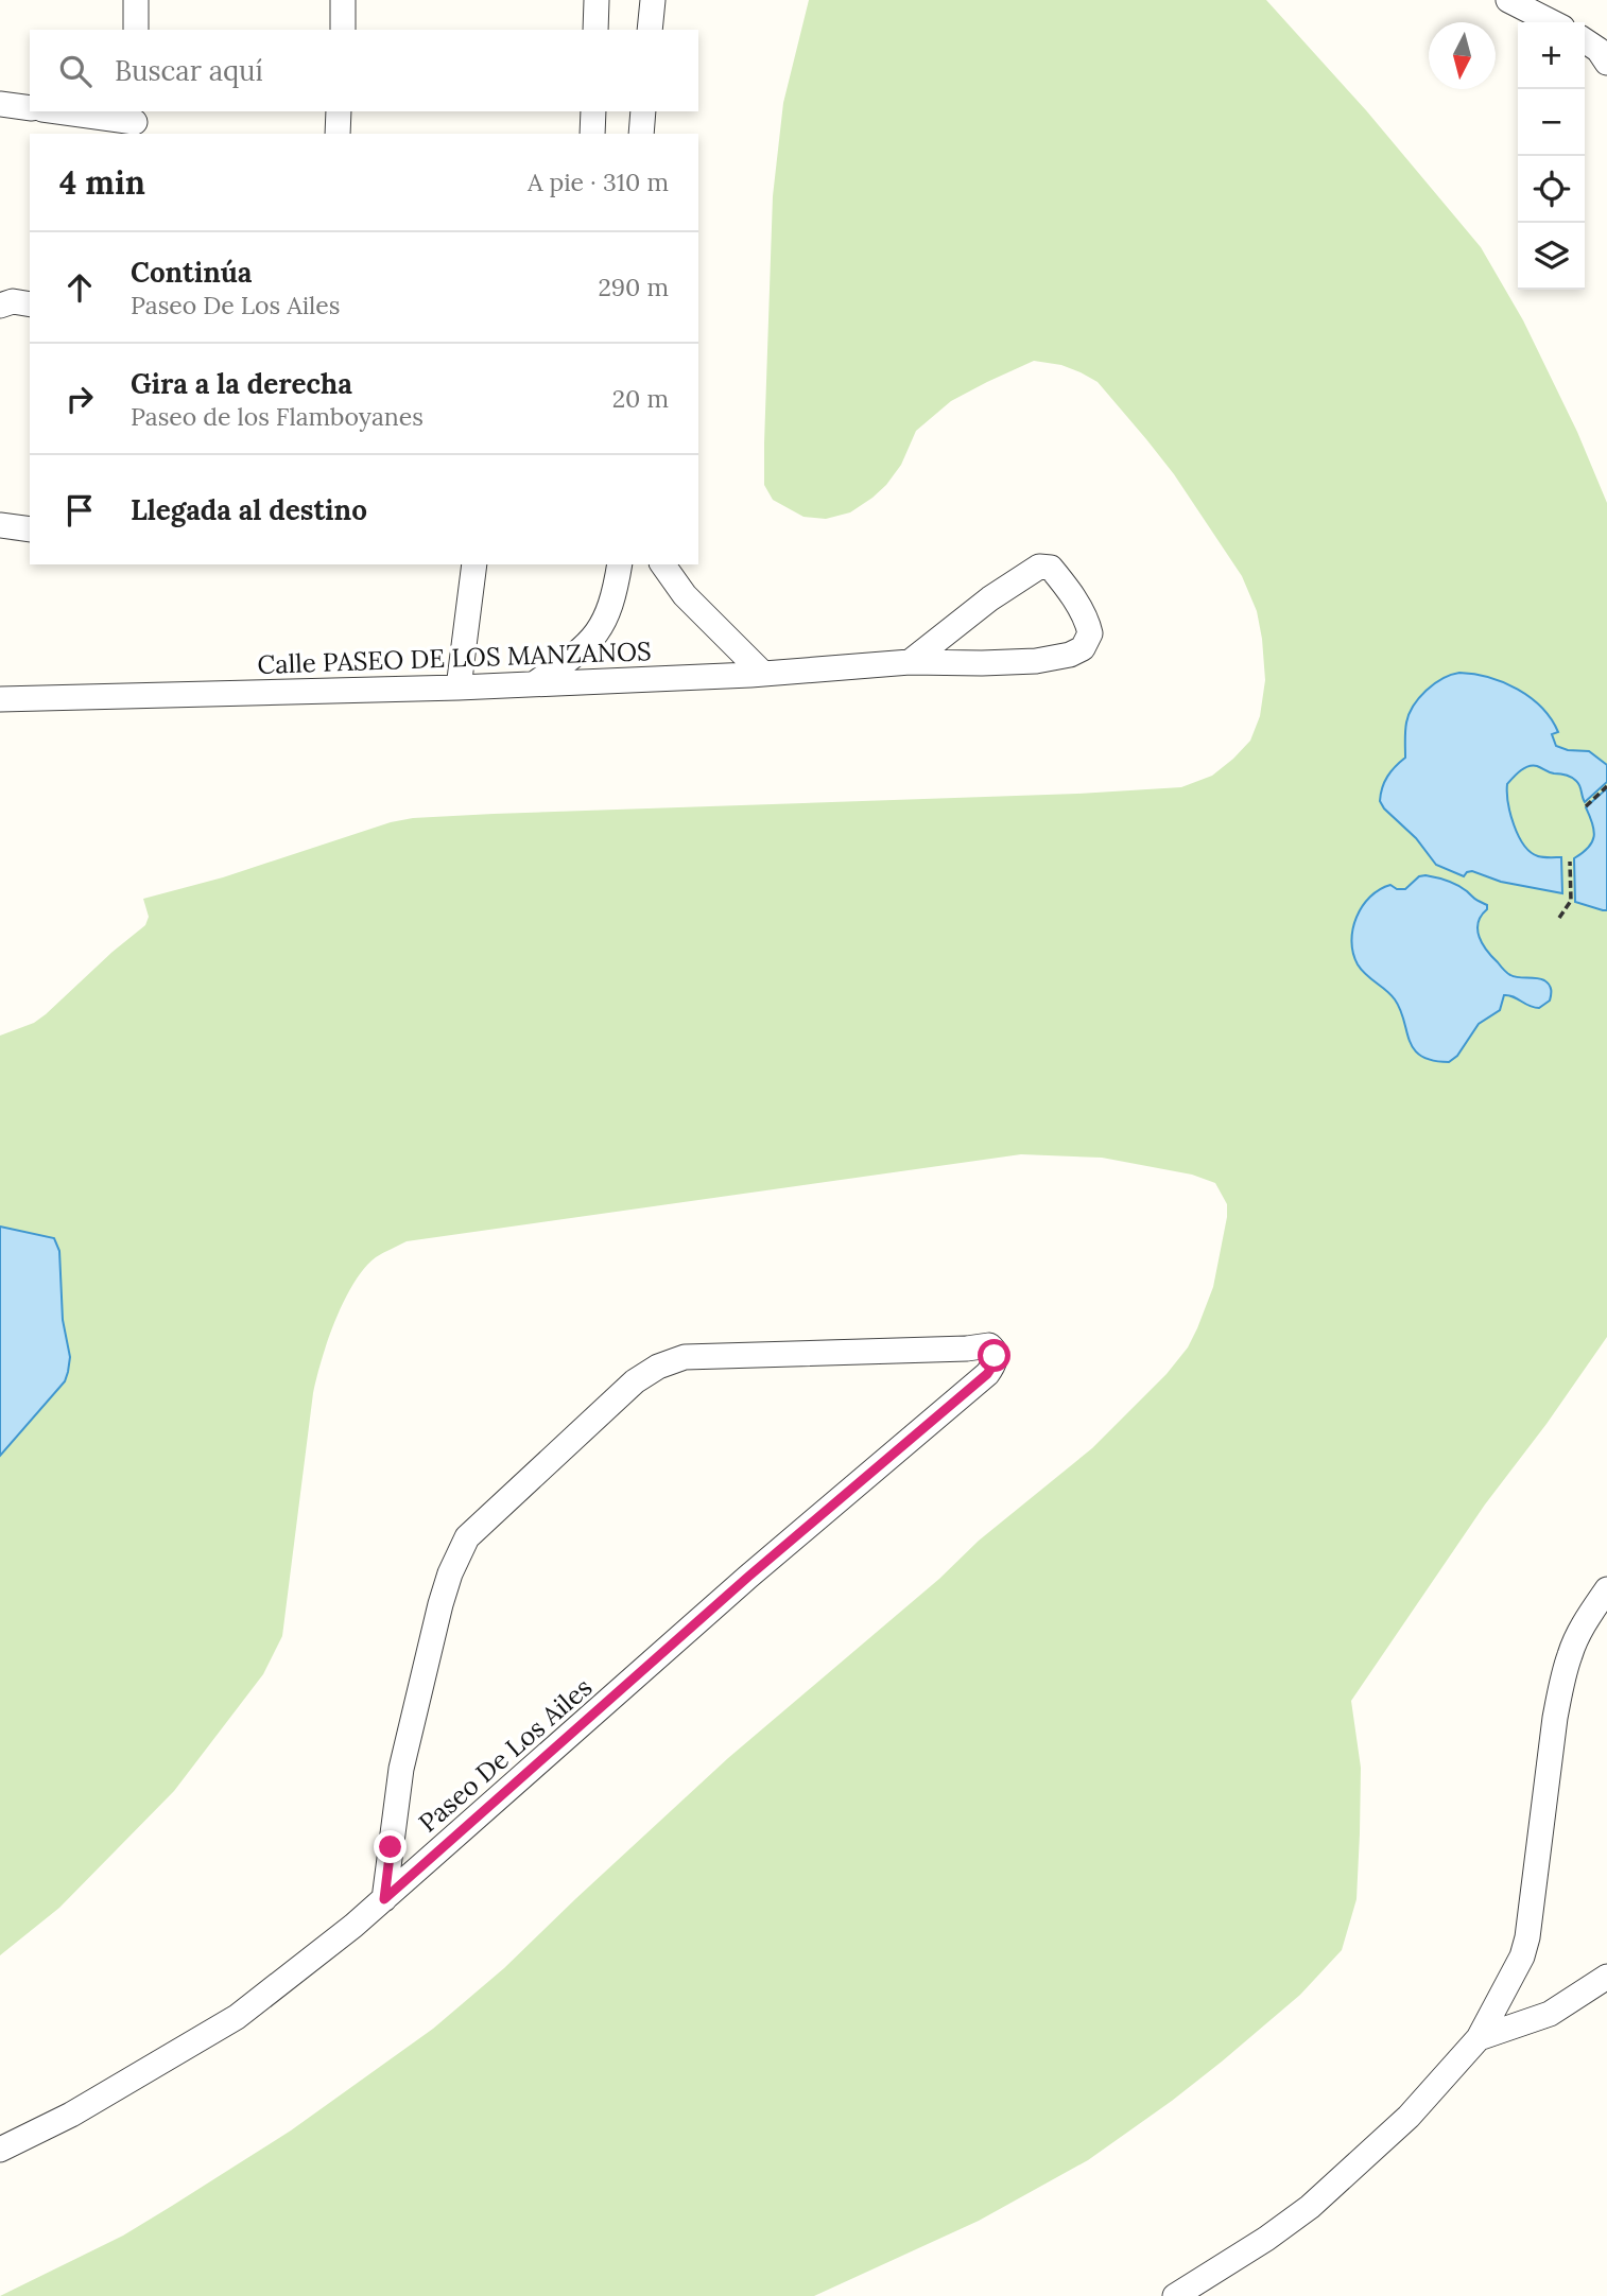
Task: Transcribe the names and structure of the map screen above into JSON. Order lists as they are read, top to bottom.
{
  "streets": {
    "street": ["Calle PASEO DE LOS MANZANOS", "Paseo De Los Ailes"]
  },
  "north": "bottom",
  "page": {
    "map_buttons": ["+", "−"],
    "search": "Buscar aquí",
    "heading": ["4 min", "A pie · 310 m"],
    "list": [
      ["Continúa", "Paseo De Los Ailes", "290 m"],
      ["Gira a la derecha", "Paseo de los Flamboyanes", "20 m"],
      "Llegada al destino"
    ]
  }
}
